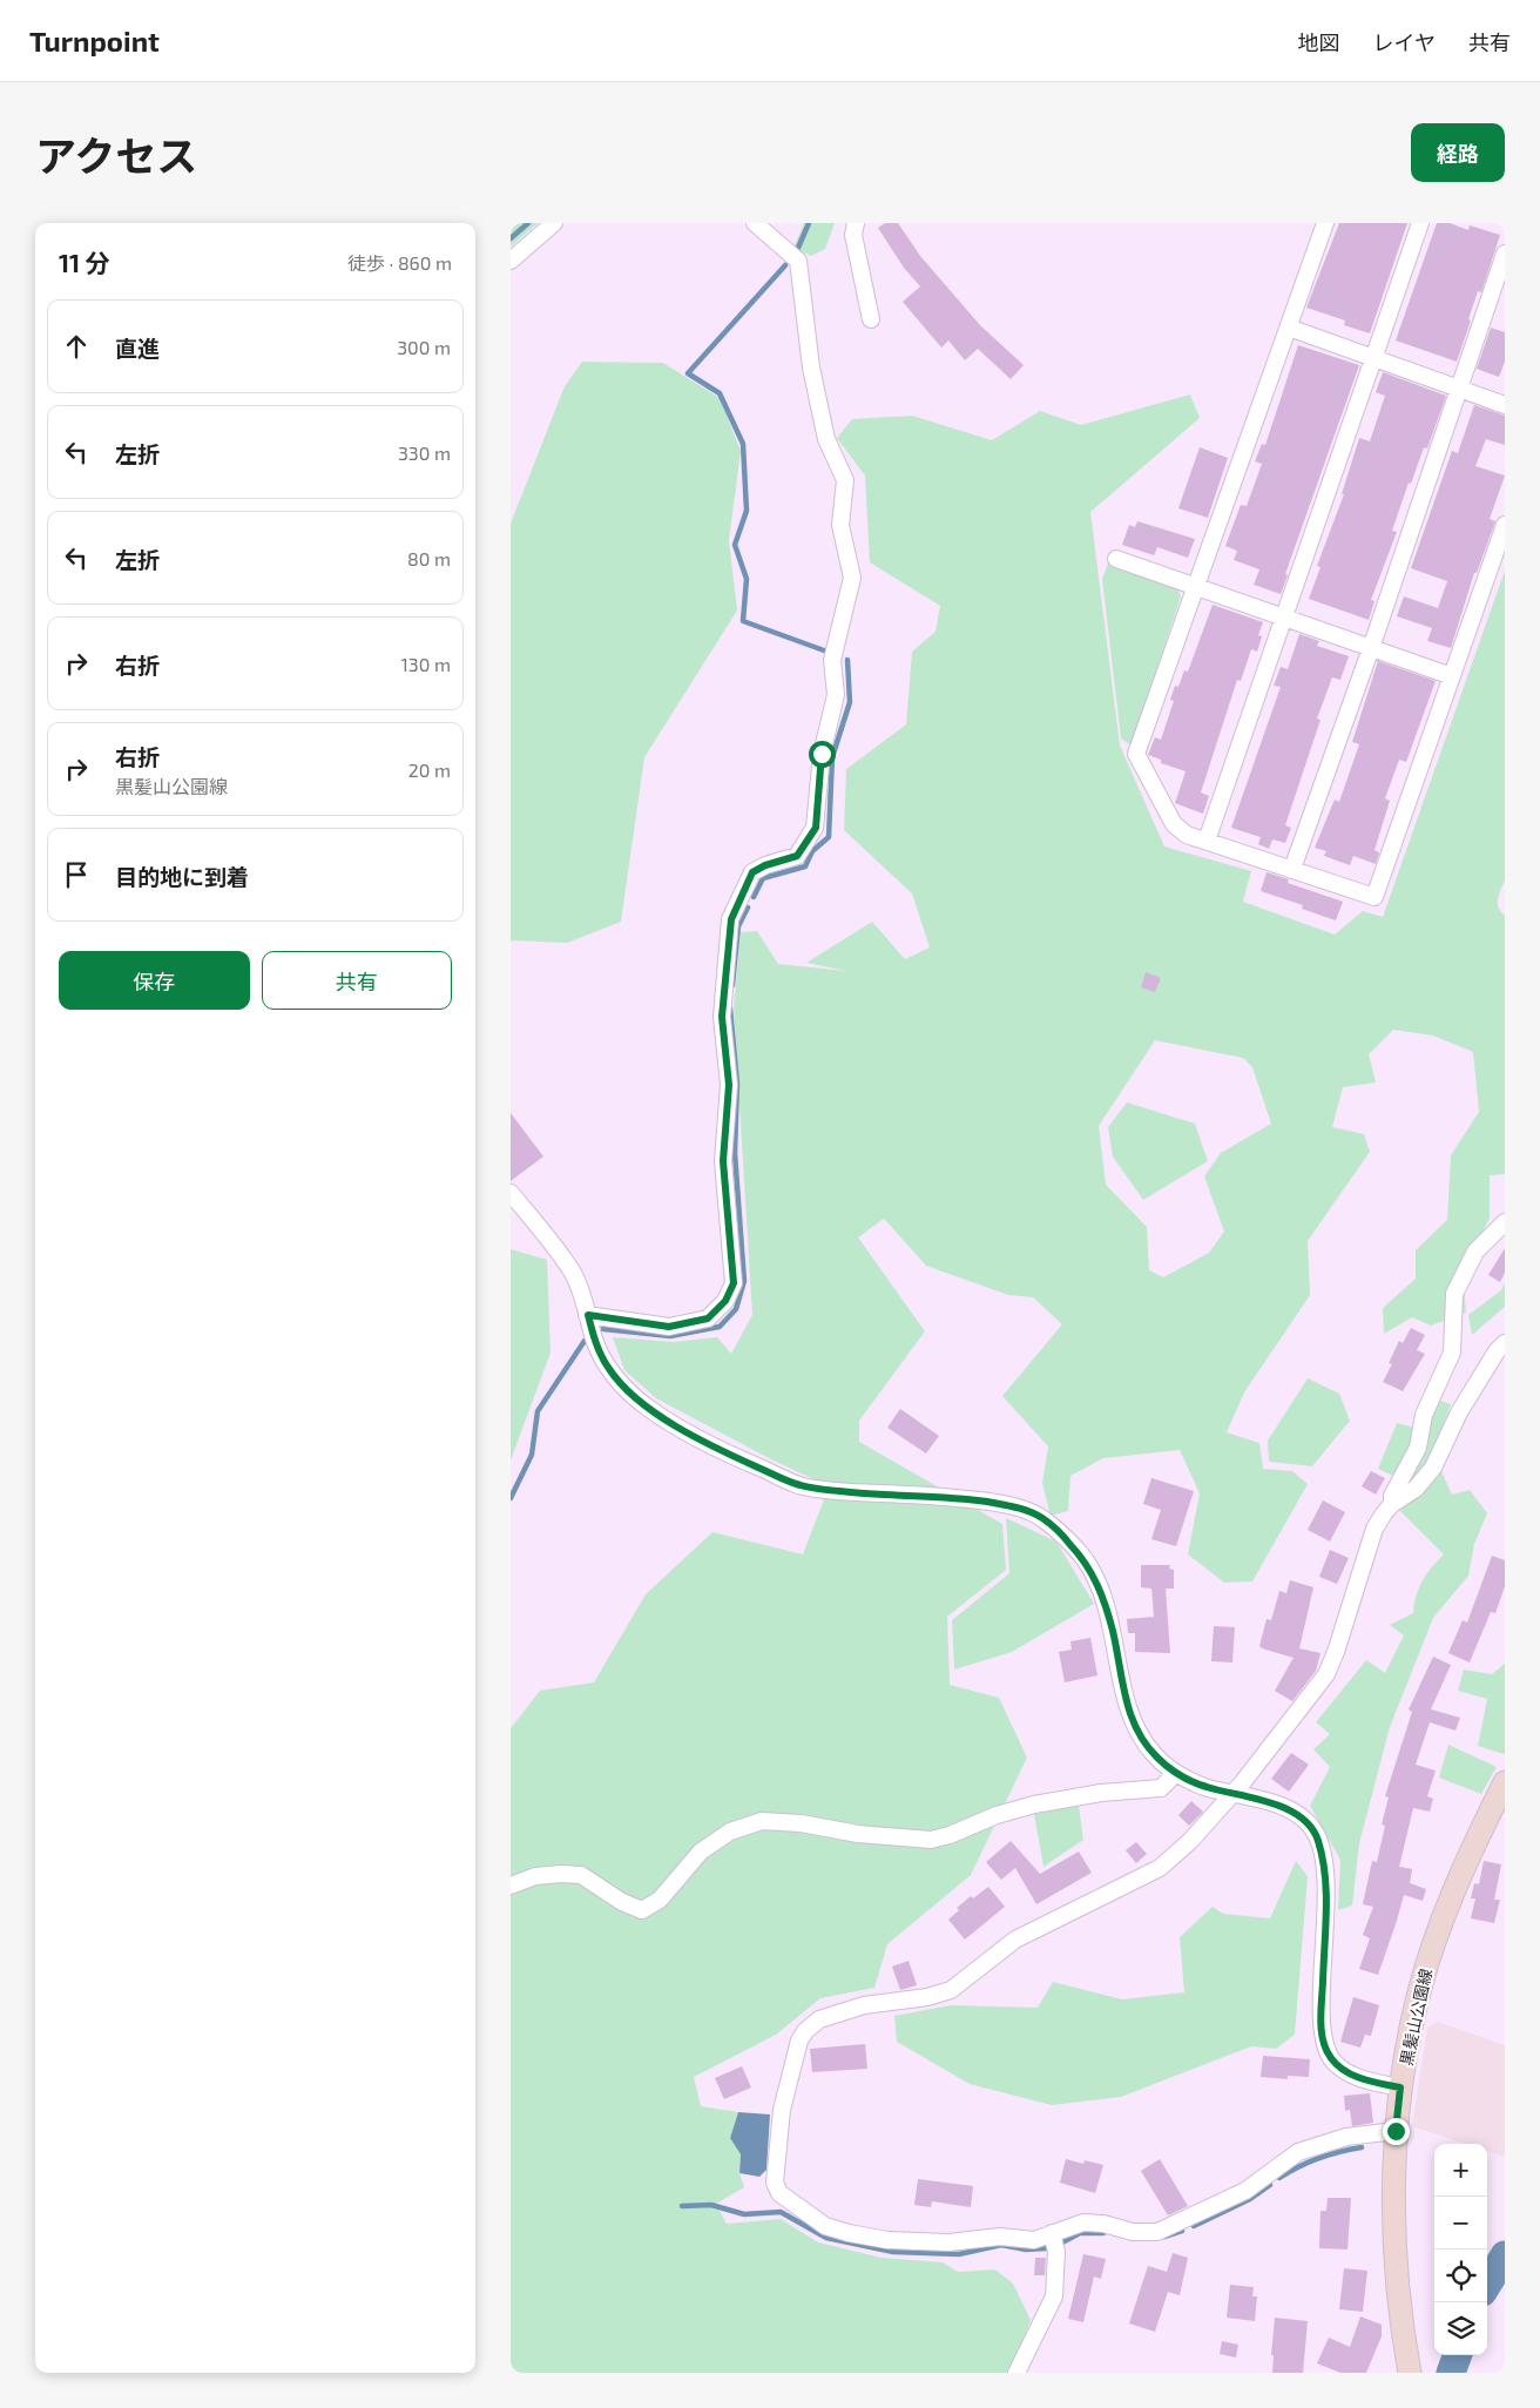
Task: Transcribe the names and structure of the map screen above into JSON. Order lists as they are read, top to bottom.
{
  "streets": {
    "main road": ["黒髪山公園線"]
  },
  "page": {
    "header": "Turnpoint",
    "nav": ["地図", "レイヤ", "共有"],
    "title": "アクセス",
    "buttons": [
      "経路",
      ["保存", "共有"]
    ],
    "heading": ["11 分", "徒歩 · 860 m"],
    "list": [
      ["直進", "300 m"],
      ["左折", "330 m"],
      ["左折", "80 m"],
      ["右折", "130 m"],
      ["右折", "黒髪山公園線", "20 m"],
      "目的地に到着"
    ],
    "map_buttons": ["+", "−"]
  }
}
